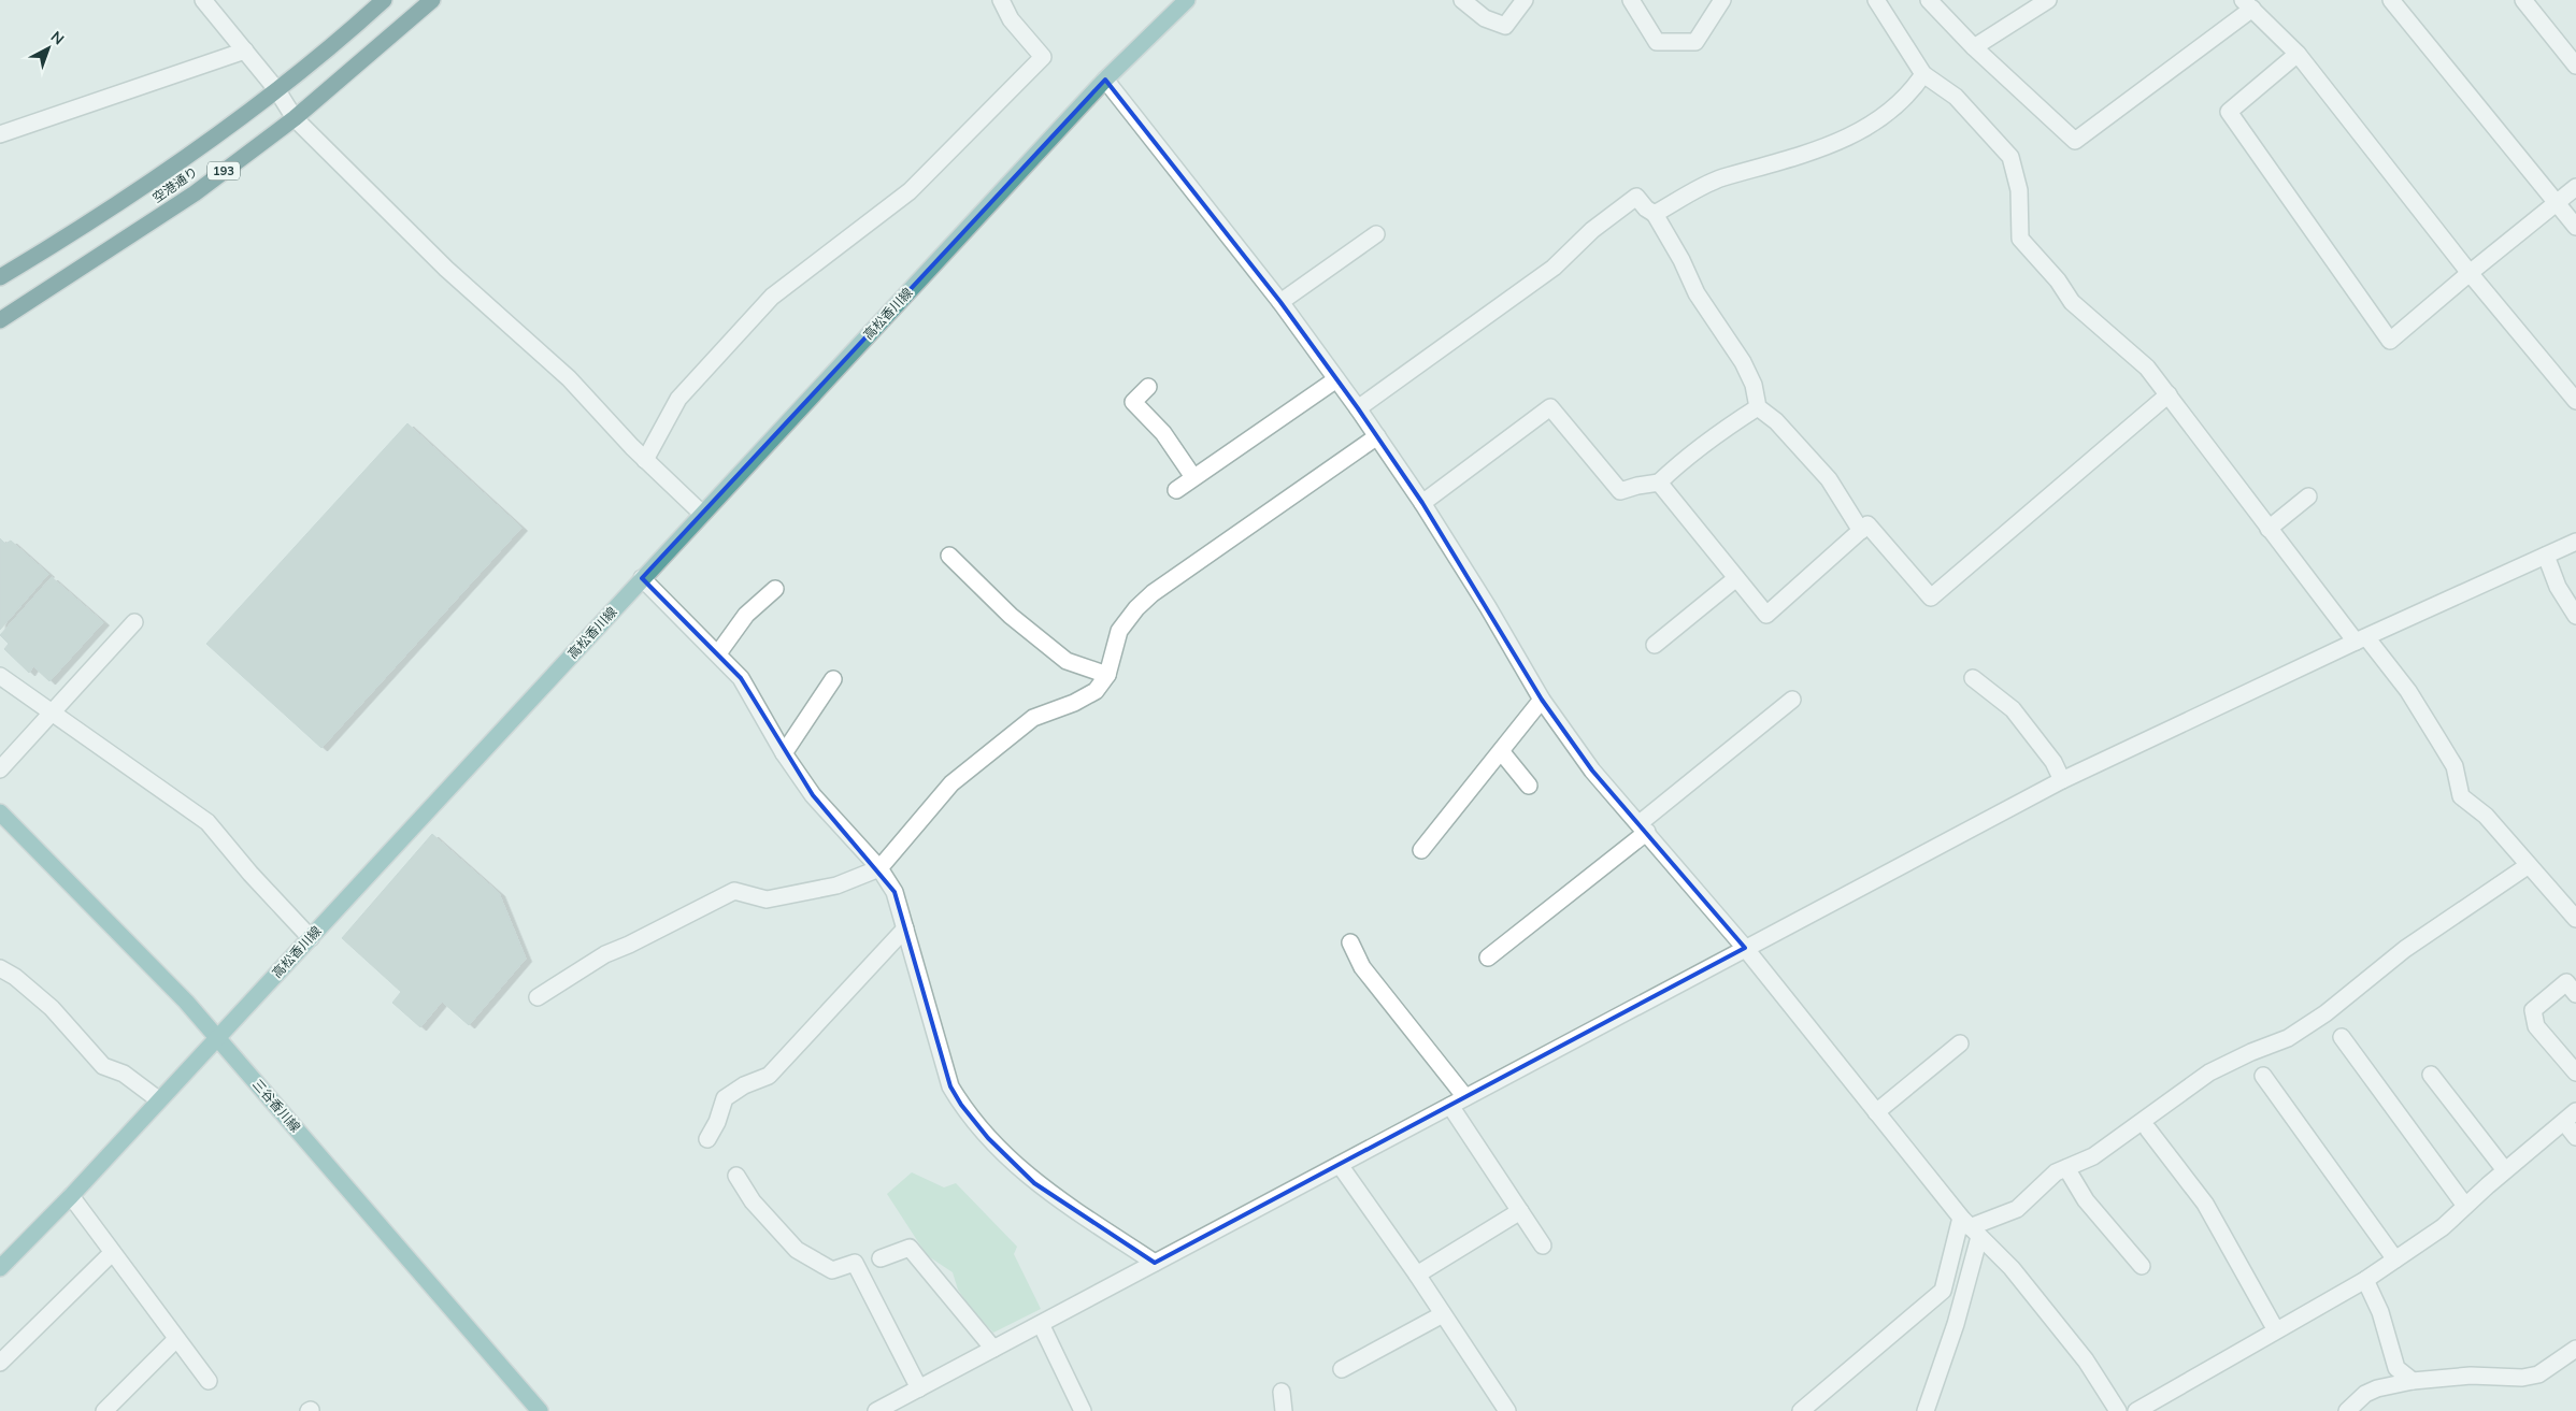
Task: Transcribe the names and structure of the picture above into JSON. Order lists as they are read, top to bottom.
{
  "streets": {
    "highway": ["193", "空港通り"],
    "main road": ["高松香川線", "三谷香川線"]
  },
  "crossings": [
    ["高松香川線", "三谷香川線"]
  ],
  "north": "top right"
}
